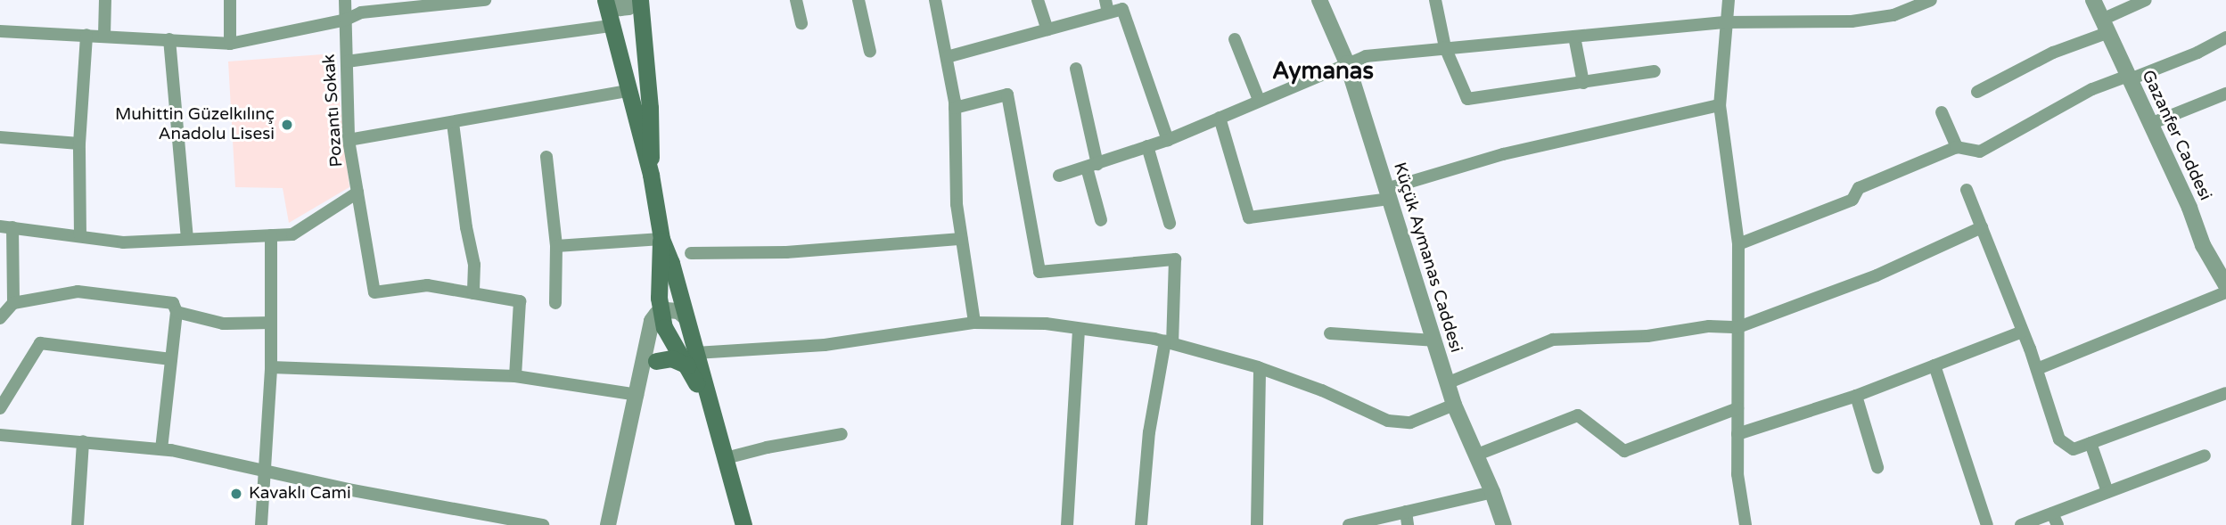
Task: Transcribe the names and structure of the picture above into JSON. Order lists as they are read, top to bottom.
{
  "streets": {
    "street": ["Pozantı Sokak", "Gazanfer Caddesi", "Küçük Aymanas Caddesi"]
  },
  "districts": ["Aymanas"],
  "places": ["Muhittin Güzelkılınç Anadolu Lisesi", "Kavaklı Cami"]
}
